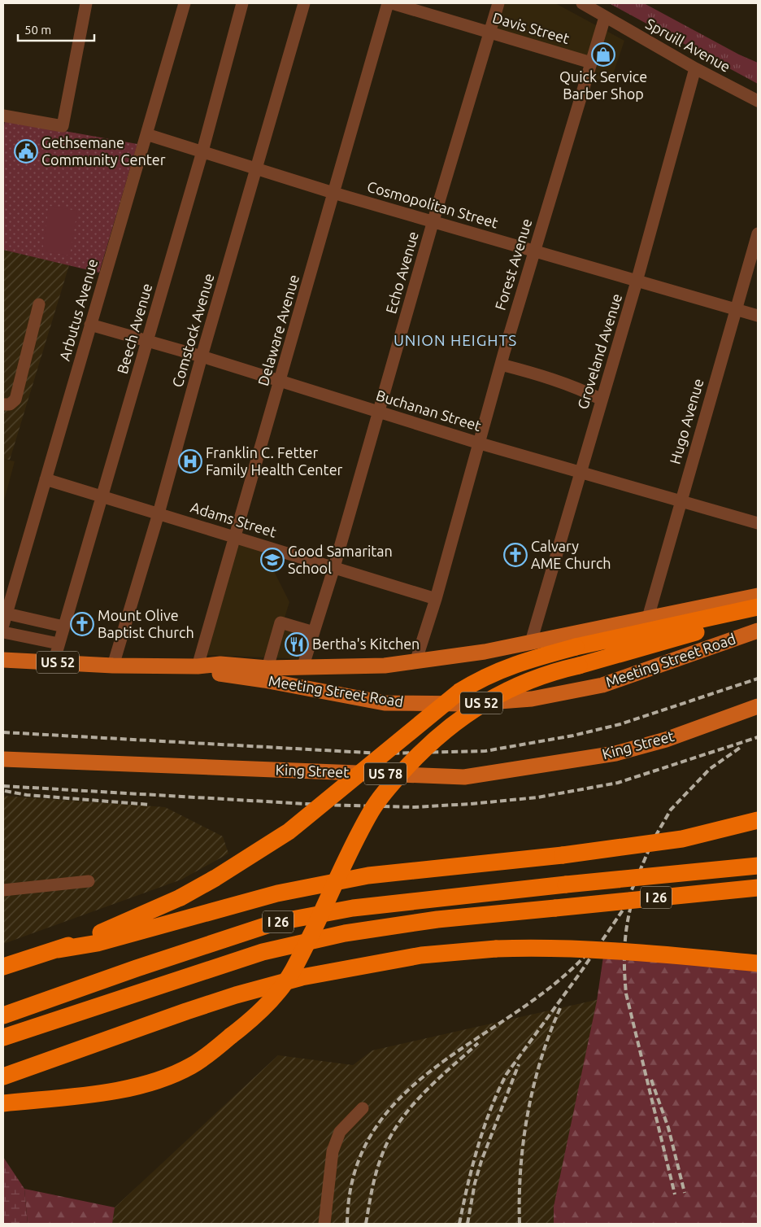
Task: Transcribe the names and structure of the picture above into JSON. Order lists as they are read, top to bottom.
{
  "streets": {
    "highway": ["I 26"],
    "main road": [
      "Meeting Street Road",
      "US 52",
      "King Street",
      "US 78"
    ],
    "street": [
      "Davis Street",
      "Spruill Avenue",
      "Cosmopolitan Street",
      "Forest Avenue",
      "Echo Avenue",
      "Arbutus Avenue",
      "Beech Avenue",
      "Comstock Avenue",
      "Delaware Avenue",
      "Groveland Avenue",
      "Buchanan Street",
      "Hugo Avenue",
      "Adams Street"
    ]
  },
  "crossings": [
    ["Davis Street", "Forest Avenue"],
    ["Davis Street", "Echo Avenue"],
    ["Spruill Avenue", "Forest Avenue"],
    ["Spruill Avenue", "Groveland Avenue"],
    ["Cosmopolitan Street", "Forest Avenue"],
    ["Cosmopolitan Street", "Echo Avenue"],
    ["Cosmopolitan Street", "Arbutus Avenue"],
    ["Cosmopolitan Street", "Beech Avenue"],
    ["Cosmopolitan Street", "Comstock Avenue"],
    ["Cosmopolitan Street", "Delaware Avenue"],
    ["Cosmopolitan Street", "Groveland Avenue"],
    ["Cosmopolitan Street", "Hugo Avenue"],
    ["Forest Avenue", "Buchanan Street"],
    ["Forest Avenue", "Adams Street"],
    ["Forest Avenue", "Meeting Street Road"],
    ["Echo Avenue", "Buchanan Street"],
    ["Echo Avenue", "Adams Street"],
    ["Echo Avenue", "Meeting Street Road"],
    ["Arbutus Avenue", "Buchanan Street"],
    ["Arbutus Avenue", "Adams Street"],
    ["Beech Avenue", "Buchanan Street"],
    ["Beech Avenue", "Adams Street"],
    ["Beech Avenue", "Meeting Street Road"],
    ["Comstock Avenue", "Buchanan Street"],
    ["Comstock Avenue", "Adams Street"],
    ["Comstock Avenue", "Meeting Street Road"],
    ["Delaware Avenue", "Buchanan Street"],
    ["Delaware Avenue", "Adams Street"],
    ["Delaware Avenue", "Meeting Street Road"],
    ["Groveland Avenue", "Buchanan Street"],
    ["Groveland Avenue", "Meeting Street Road"],
    ["Buchanan Street", "Hugo Avenue"],
    ["Hugo Avenue", "Meeting Street Road"]
  ],
  "districts": ["UNION HEIGHTS"],
  "places": {
    "shop": ["Quick Service Barber Shop"],
    "public building": ["Gethsemane Community Center"],
    "hospital": ["Franklin C. Fetter Family Health Center"],
    "church": ["Calvary AME Church", "Mount Olive Baptist Church"],
    "school or university": ["Good Samaritan School"],
    "restaurant": ["Bertha's Kitchen"]
  },
  "scale_bar": "50 m"
}
